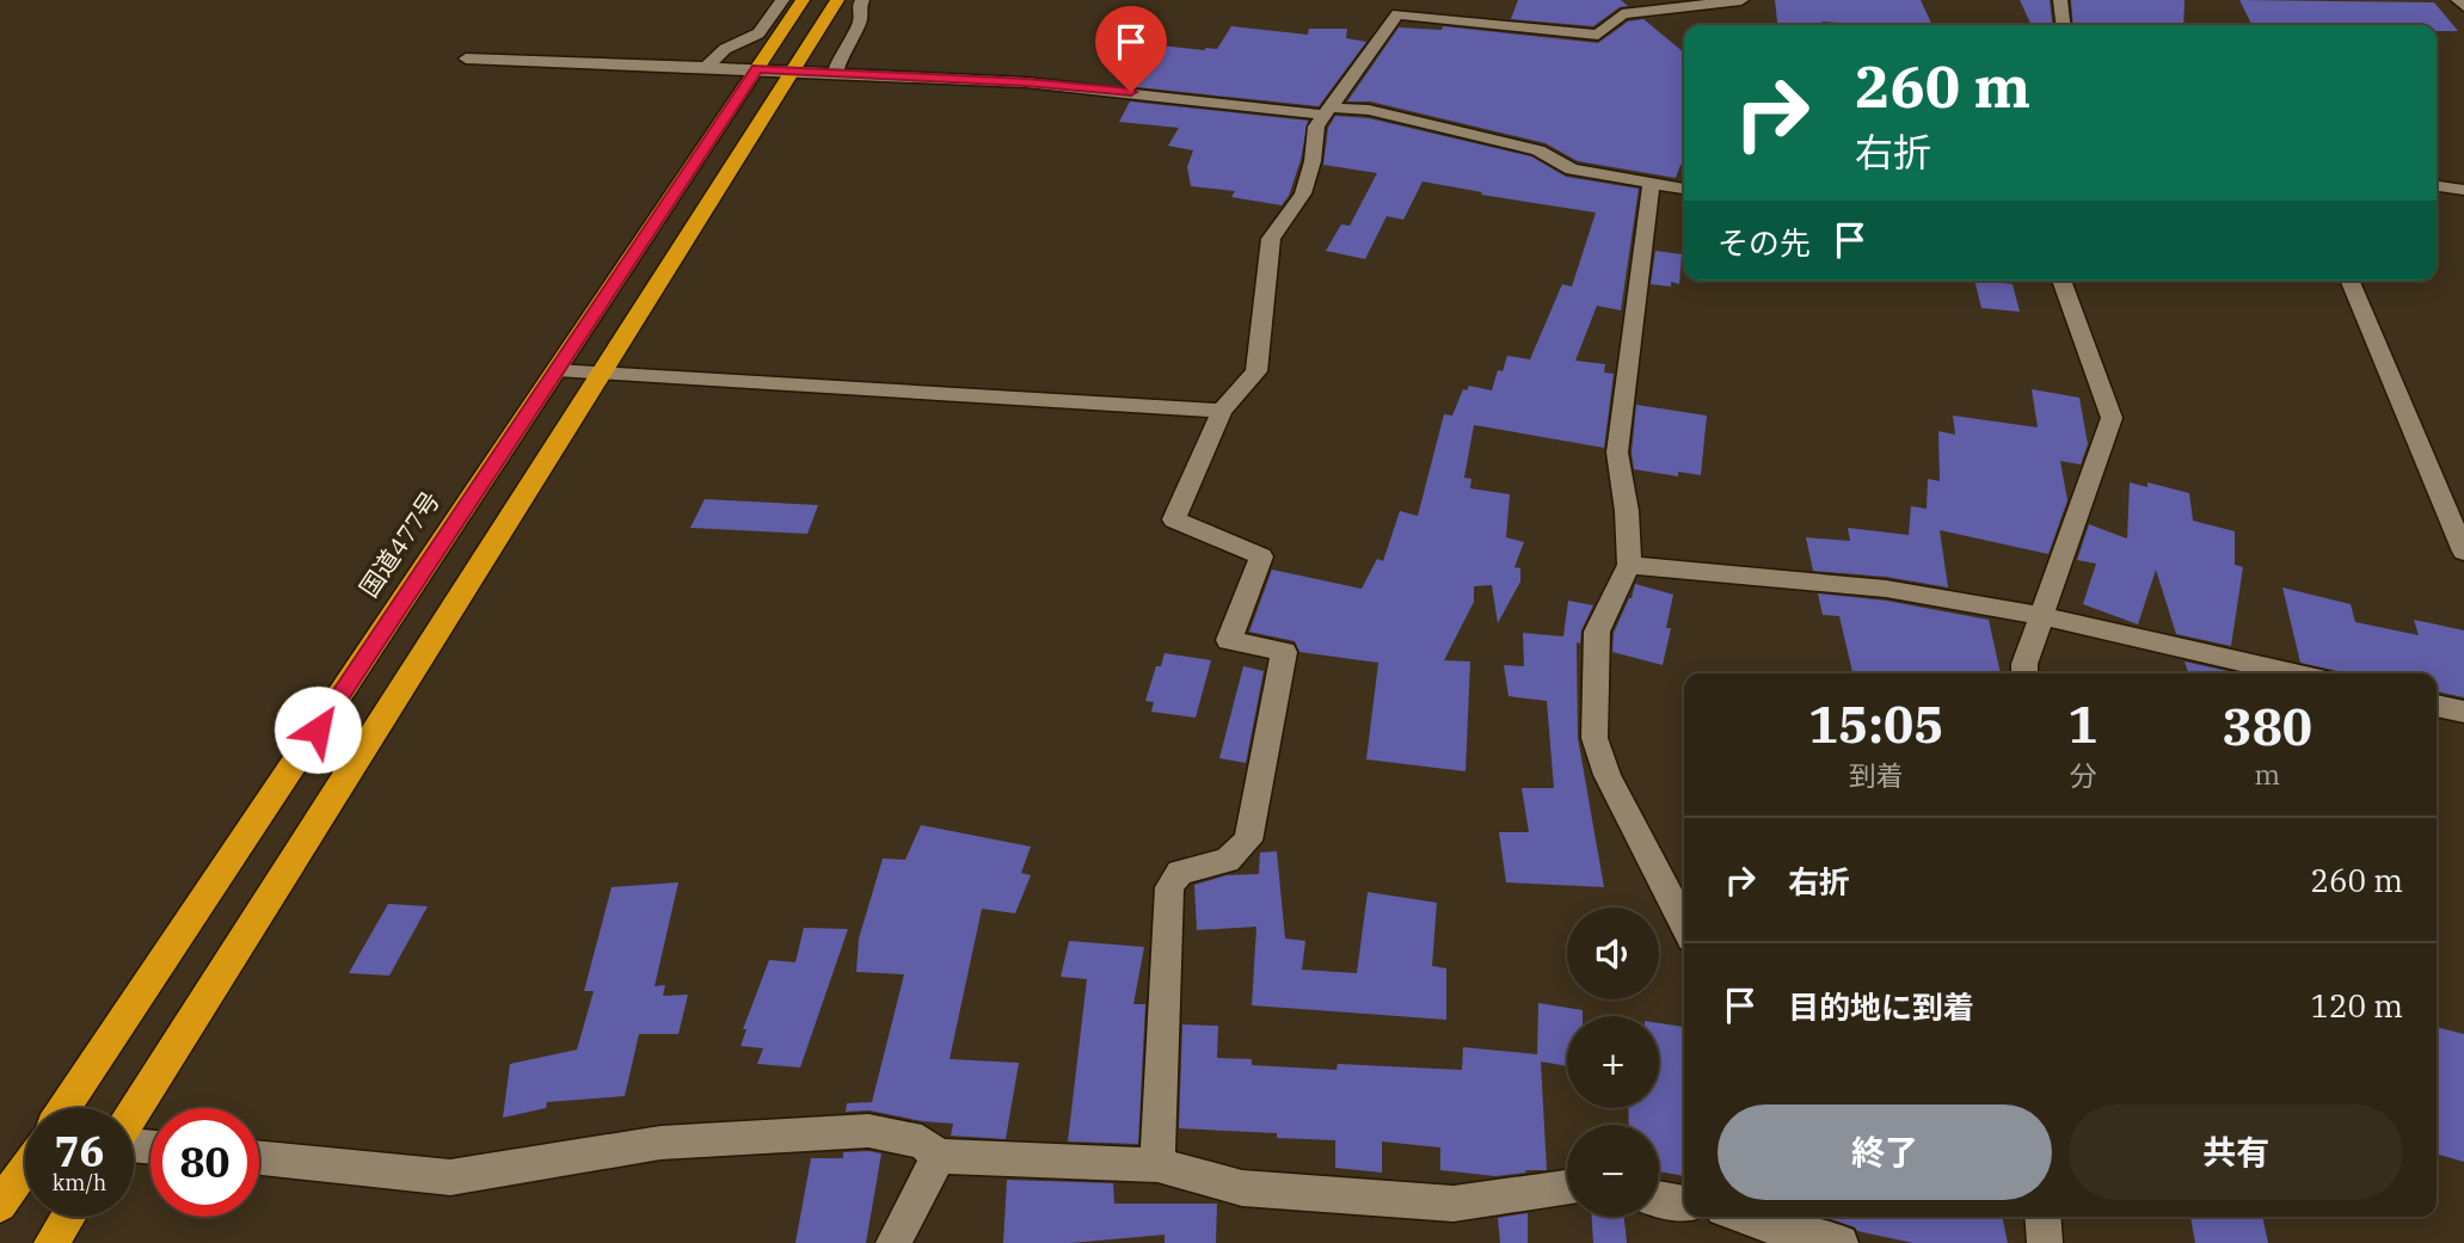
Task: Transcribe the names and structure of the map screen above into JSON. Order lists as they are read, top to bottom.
{
  "streets": {
    "highway": ["国道477号"]
  },
  "page": {
    "turn": ["260 m", "右折"],
    "then": "その先",
    "eta": [
      "15:05",
      "到着",
      "1",
      "分",
      "380",
      "m"
    ],
    "list": [
      {
        "name": "右折",
        "value": "260 m"
      },
      {
        "name": "目的地に到着",
        "value": "120 m"
      }
    ],
    "map_buttons": ["+", "−"],
    "buttons": ["終了", "共有"],
    "speed": "76 km/h",
    "limit": "80"
  }
}
